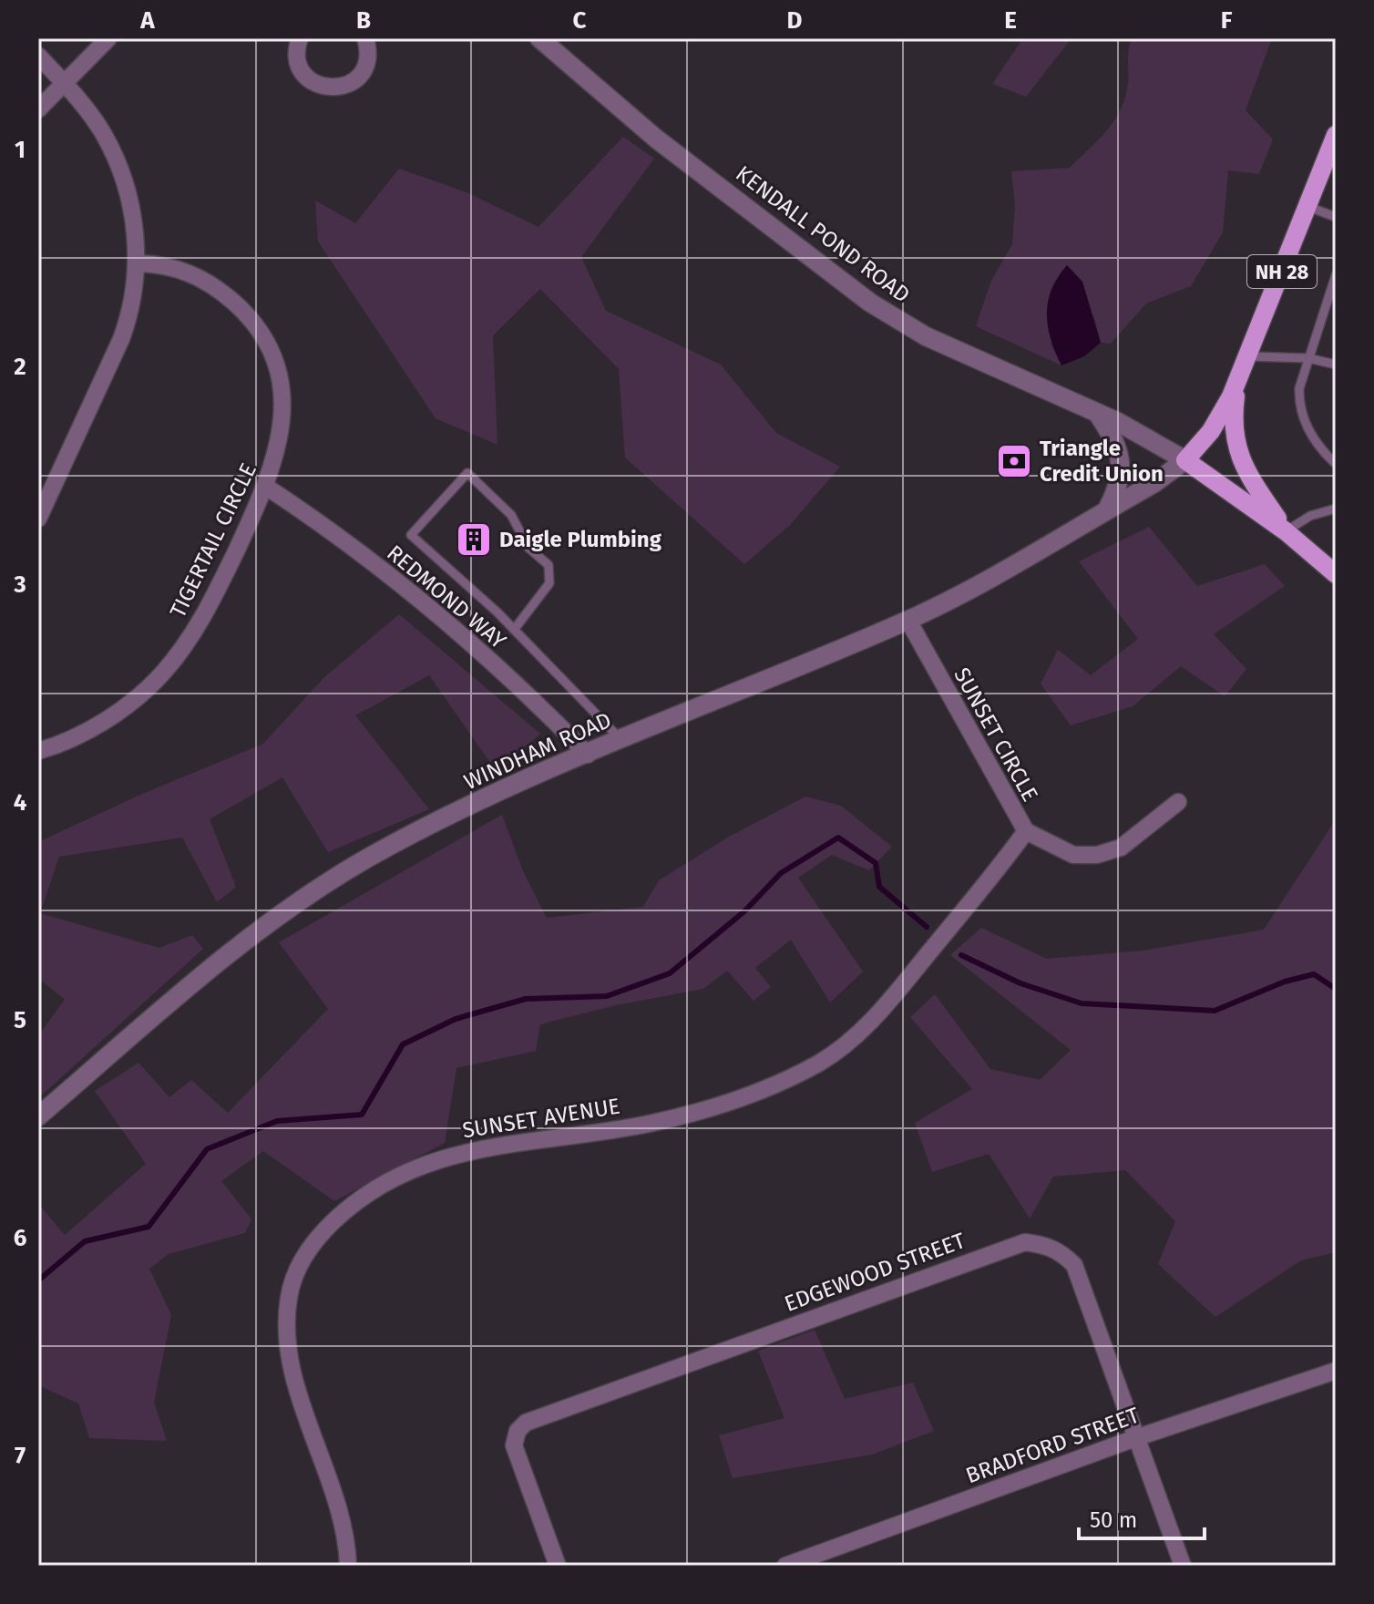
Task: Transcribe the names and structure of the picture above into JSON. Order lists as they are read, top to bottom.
{
  "streets": {
    "main road": ["NH 28"],
    "street": [
      "KENDALL POND ROAD",
      "TIGERTAIL CIRCLE",
      "REDMOND WAY",
      "SUNSET CIRCLE",
      "WINDHAM ROAD",
      "SUNSET AVENUE",
      "EDGEWOOD STREET",
      "BRADFORD STREET"
    ]
  },
  "crossings": [
    ["KENDALL POND ROAD", "NH 28"],
    ["KENDALL POND ROAD", "WINDHAM ROAD"],
    ["NH 28", "WINDHAM ROAD"],
    ["TIGERTAIL CIRCLE", "REDMOND WAY"],
    ["REDMOND WAY", "WINDHAM ROAD"],
    ["SUNSET CIRCLE", "WINDHAM ROAD"],
    ["SUNSET CIRCLE", "SUNSET AVENUE"],
    ["EDGEWOOD STREET", "BRADFORD STREET"]
  ],
  "places": {
    "bank": ["Triangle Credit Union"],
    "building": ["Daigle Plumbing"]
  },
  "scale_bar": "50 m",
  "grid": {
    "columns": [
      "A",
      "B",
      "C",
      "D",
      "E",
      "F"
    ],
    "rows": [
      "1",
      "2",
      "3",
      "4",
      "5",
      "6",
      "7"
    ]
  }
}
